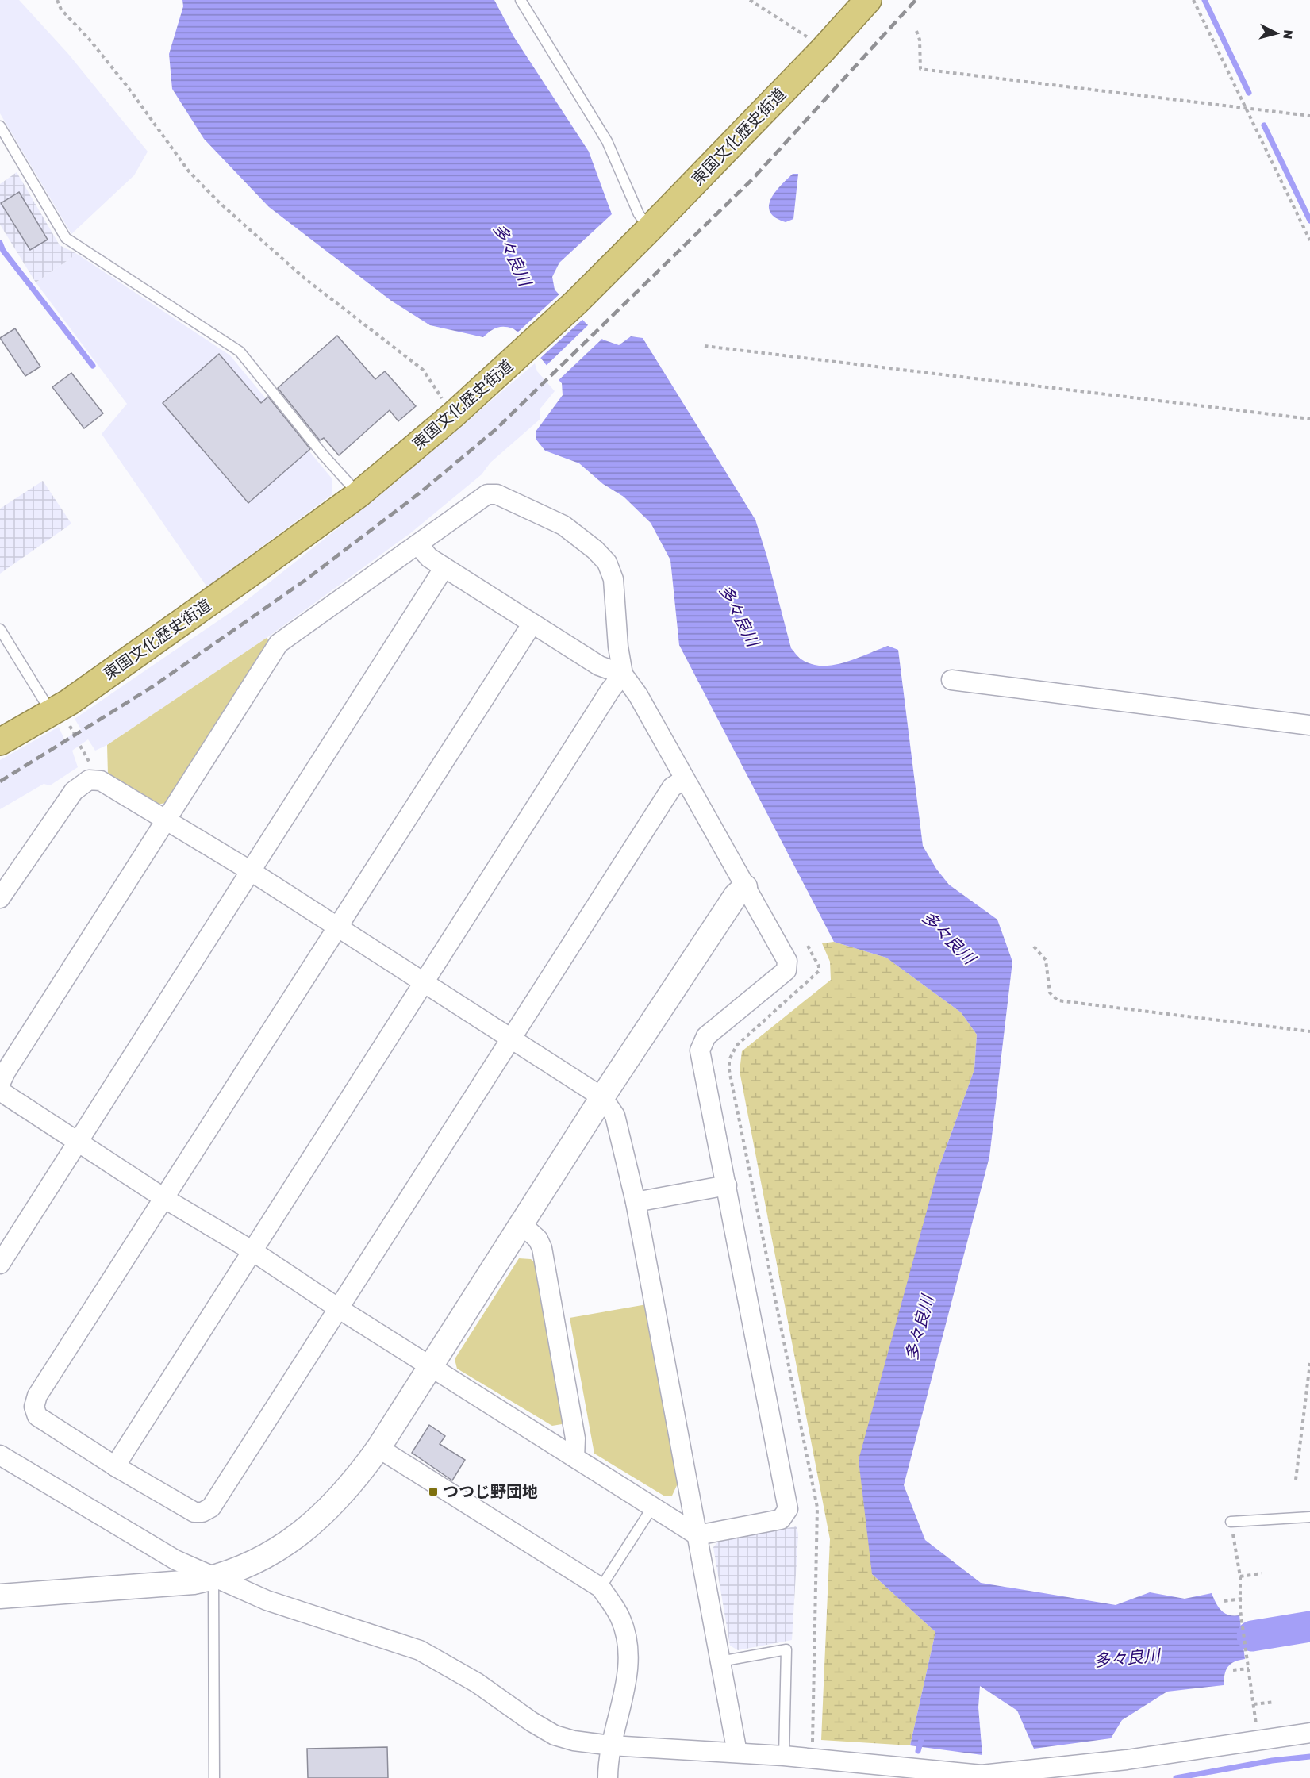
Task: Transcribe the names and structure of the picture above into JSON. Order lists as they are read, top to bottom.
{
  "streets": {
    "highway": ["東国文化歴史街道"]
  },
  "water": ["多々良川"],
  "places": {
    "transit": ["つつじ野団地"]
  },
  "north": "right"
}
